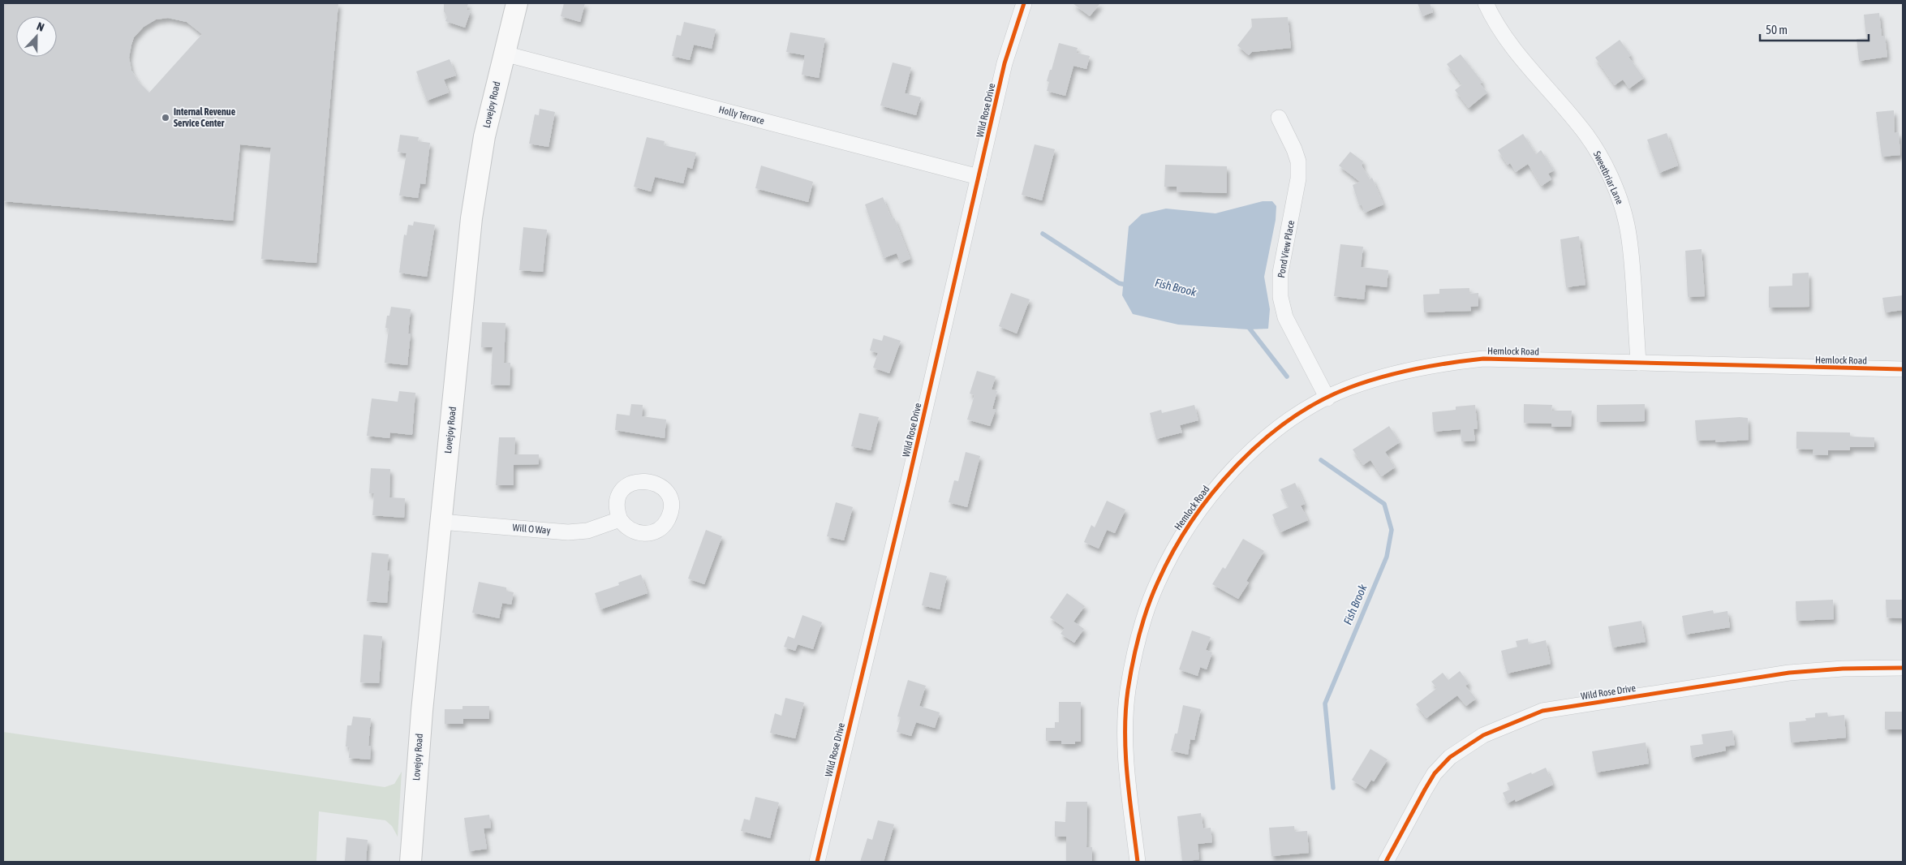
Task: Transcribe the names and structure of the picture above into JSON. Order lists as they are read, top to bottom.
{
  "streets": {
    "main road": ["Lovejoy Road"],
    "street": [
      "Wild Rose Drive",
      "Holly Terrace",
      "Sweetbriar Lane",
      "Pond View Place",
      "Hemlock Road",
      "Will O Way"
    ]
  },
  "crossings": [
    ["Lovejoy Road", "Holly Terrace"],
    ["Lovejoy Road", "Will O Way"],
    ["Wild Rose Drive", "Holly Terrace"],
    ["Sweetbriar Lane", "Hemlock Road"],
    ["Pond View Place", "Hemlock Road"]
  ],
  "water": ["Fish Brook"],
  "places": ["Internal Revenue Service Center"],
  "scale_bar": "50 m",
  "north": "top"
}
